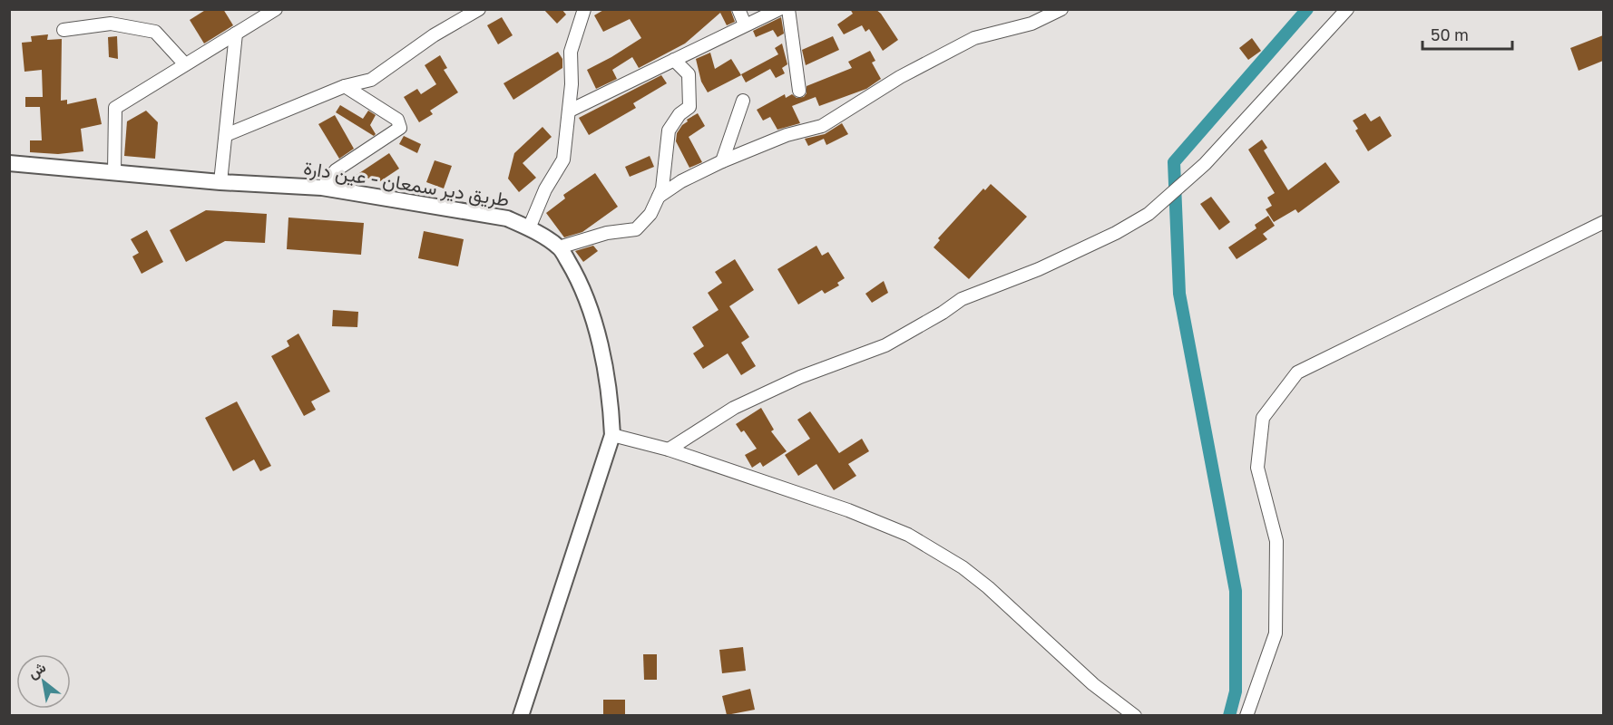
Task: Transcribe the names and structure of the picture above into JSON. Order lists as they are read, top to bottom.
{
  "streets": {
    "main road": ["طريق دير سمعان - عين دارة"]
  },
  "scale_bar": "50 m",
  "north": "top left"
}
